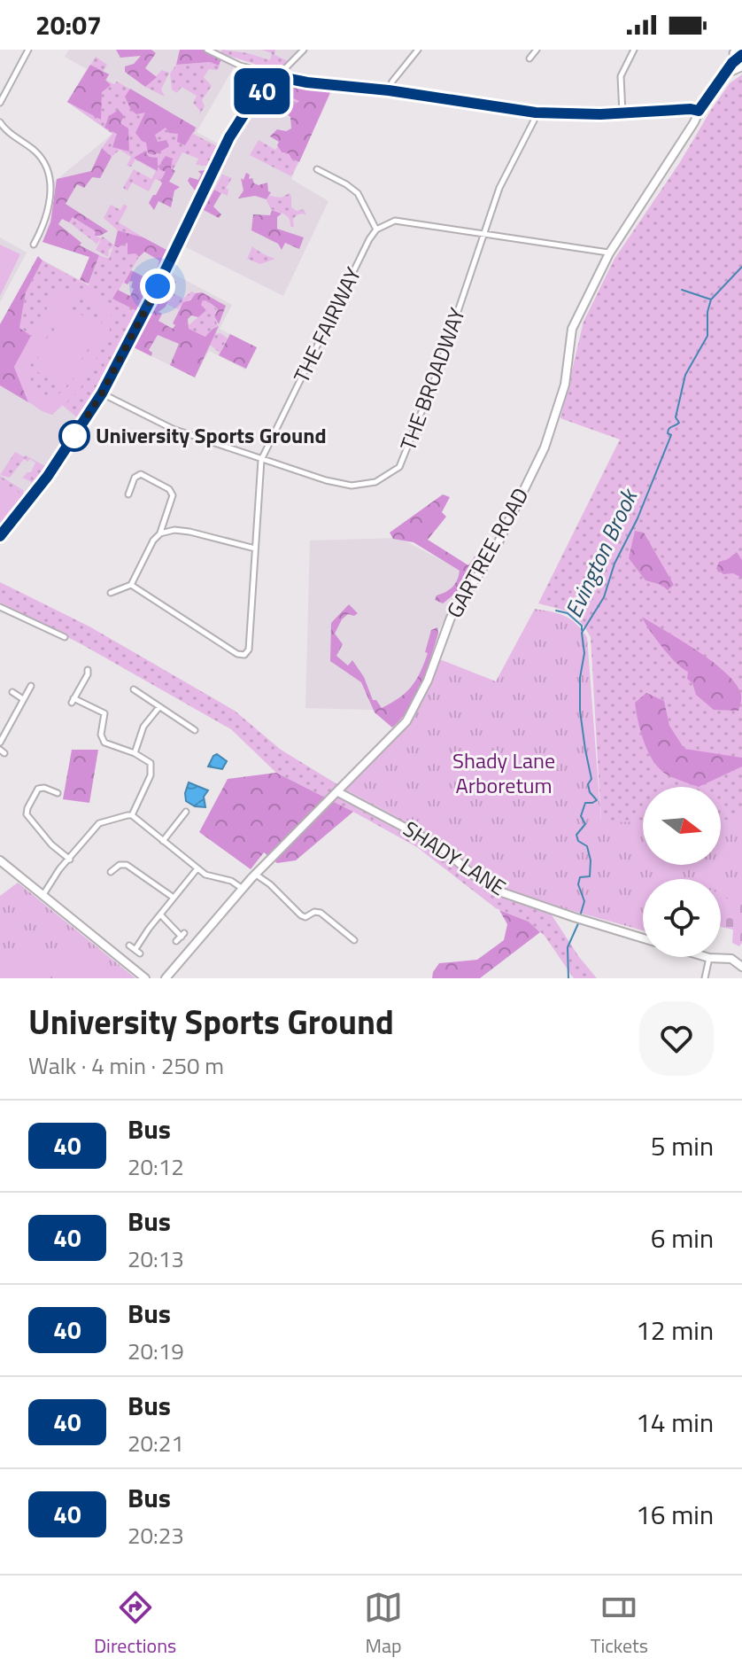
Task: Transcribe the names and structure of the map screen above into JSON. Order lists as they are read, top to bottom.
{
  "streets": {
    "main road": ["GARTREE ROAD", "SHADY LANE"],
    "street": ["THE FAIRWAY", "THE BROADWAY"]
  },
  "crossings": [
    ["THE FAIRWAY", "THE BROADWAY"],
    ["GARTREE ROAD", "SHADY LANE"]
  ],
  "water": ["Evington Brook"],
  "parks": ["Shady Lane Arboretum"],
  "places": ["University Sports Ground"],
  "lines": ["bus line 40"],
  "north": "right",
  "page": {
    "status": "20:07",
    "on_map": "40",
    "heading": ["University Sports Ground", "Walk · 4 min · 250 m"],
    "list": [
      {
        "mark": "40",
        "name": "Bus",
        "note": "20:12",
        "value": "5 min"
      },
      {
        "mark": "40",
        "name": "Bus",
        "note": "20:13",
        "value": "6 min"
      },
      {
        "mark": "40",
        "name": "Bus",
        "note": "20:19",
        "value": "12 min"
      },
      {
        "mark": "40",
        "name": "Bus",
        "note": "20:21",
        "value": "14 min"
      },
      {
        "mark": "40",
        "name": "Bus",
        "note": "20:23",
        "value": "16 min"
      }
    ],
    "tabs": ["Directions", "Map", "Tickets"]
  }
}
